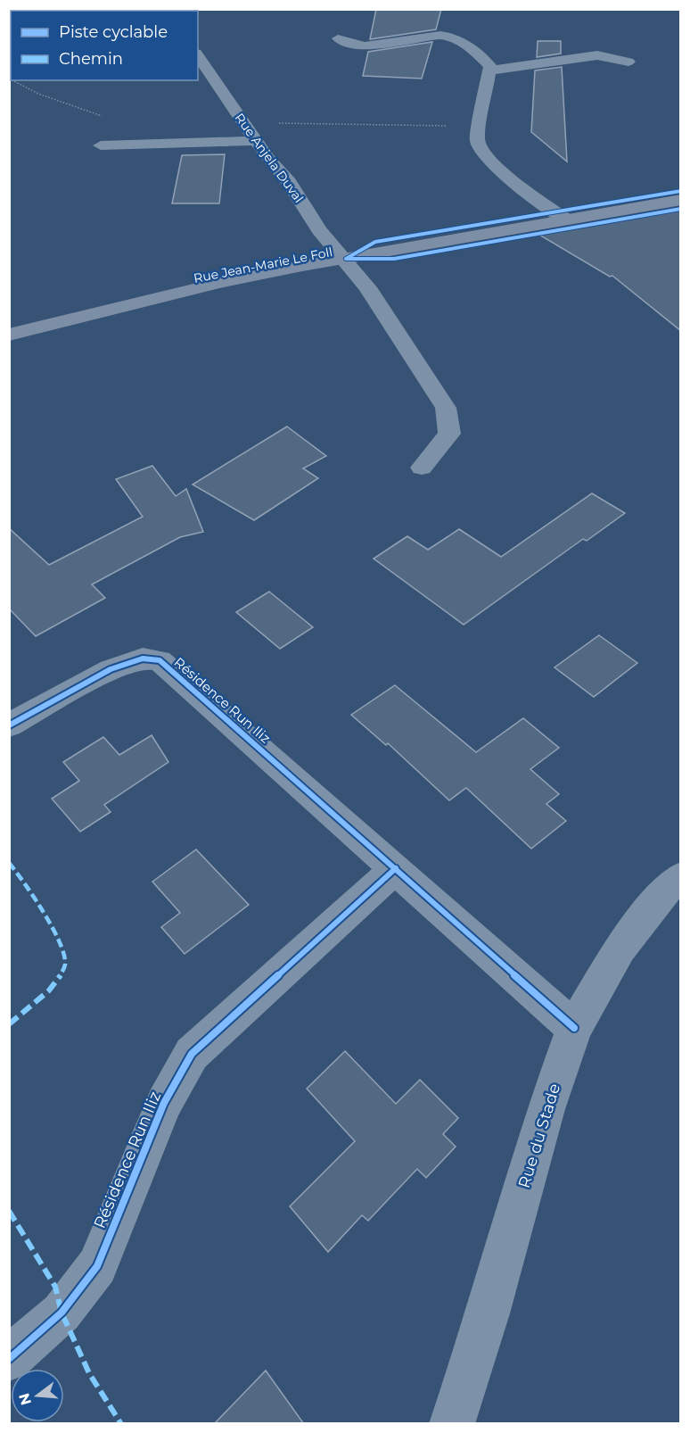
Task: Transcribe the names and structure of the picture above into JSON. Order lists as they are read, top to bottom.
{
  "streets": {
    "main road": ["Rue Jean-Marie Le Foll"],
    "street": ["Rue Anjela Duval", "Résidence Run Iliz", "Rue du Stade"]
  },
  "crossings": [
    ["Rue Anjela Duval", "Rue Jean-Marie Le Foll"],
    ["Résidence Run Iliz", "Rue du Stade"]
  ],
  "legend": ["Piste cyclable", "Chemin"],
  "north": "left"
}
